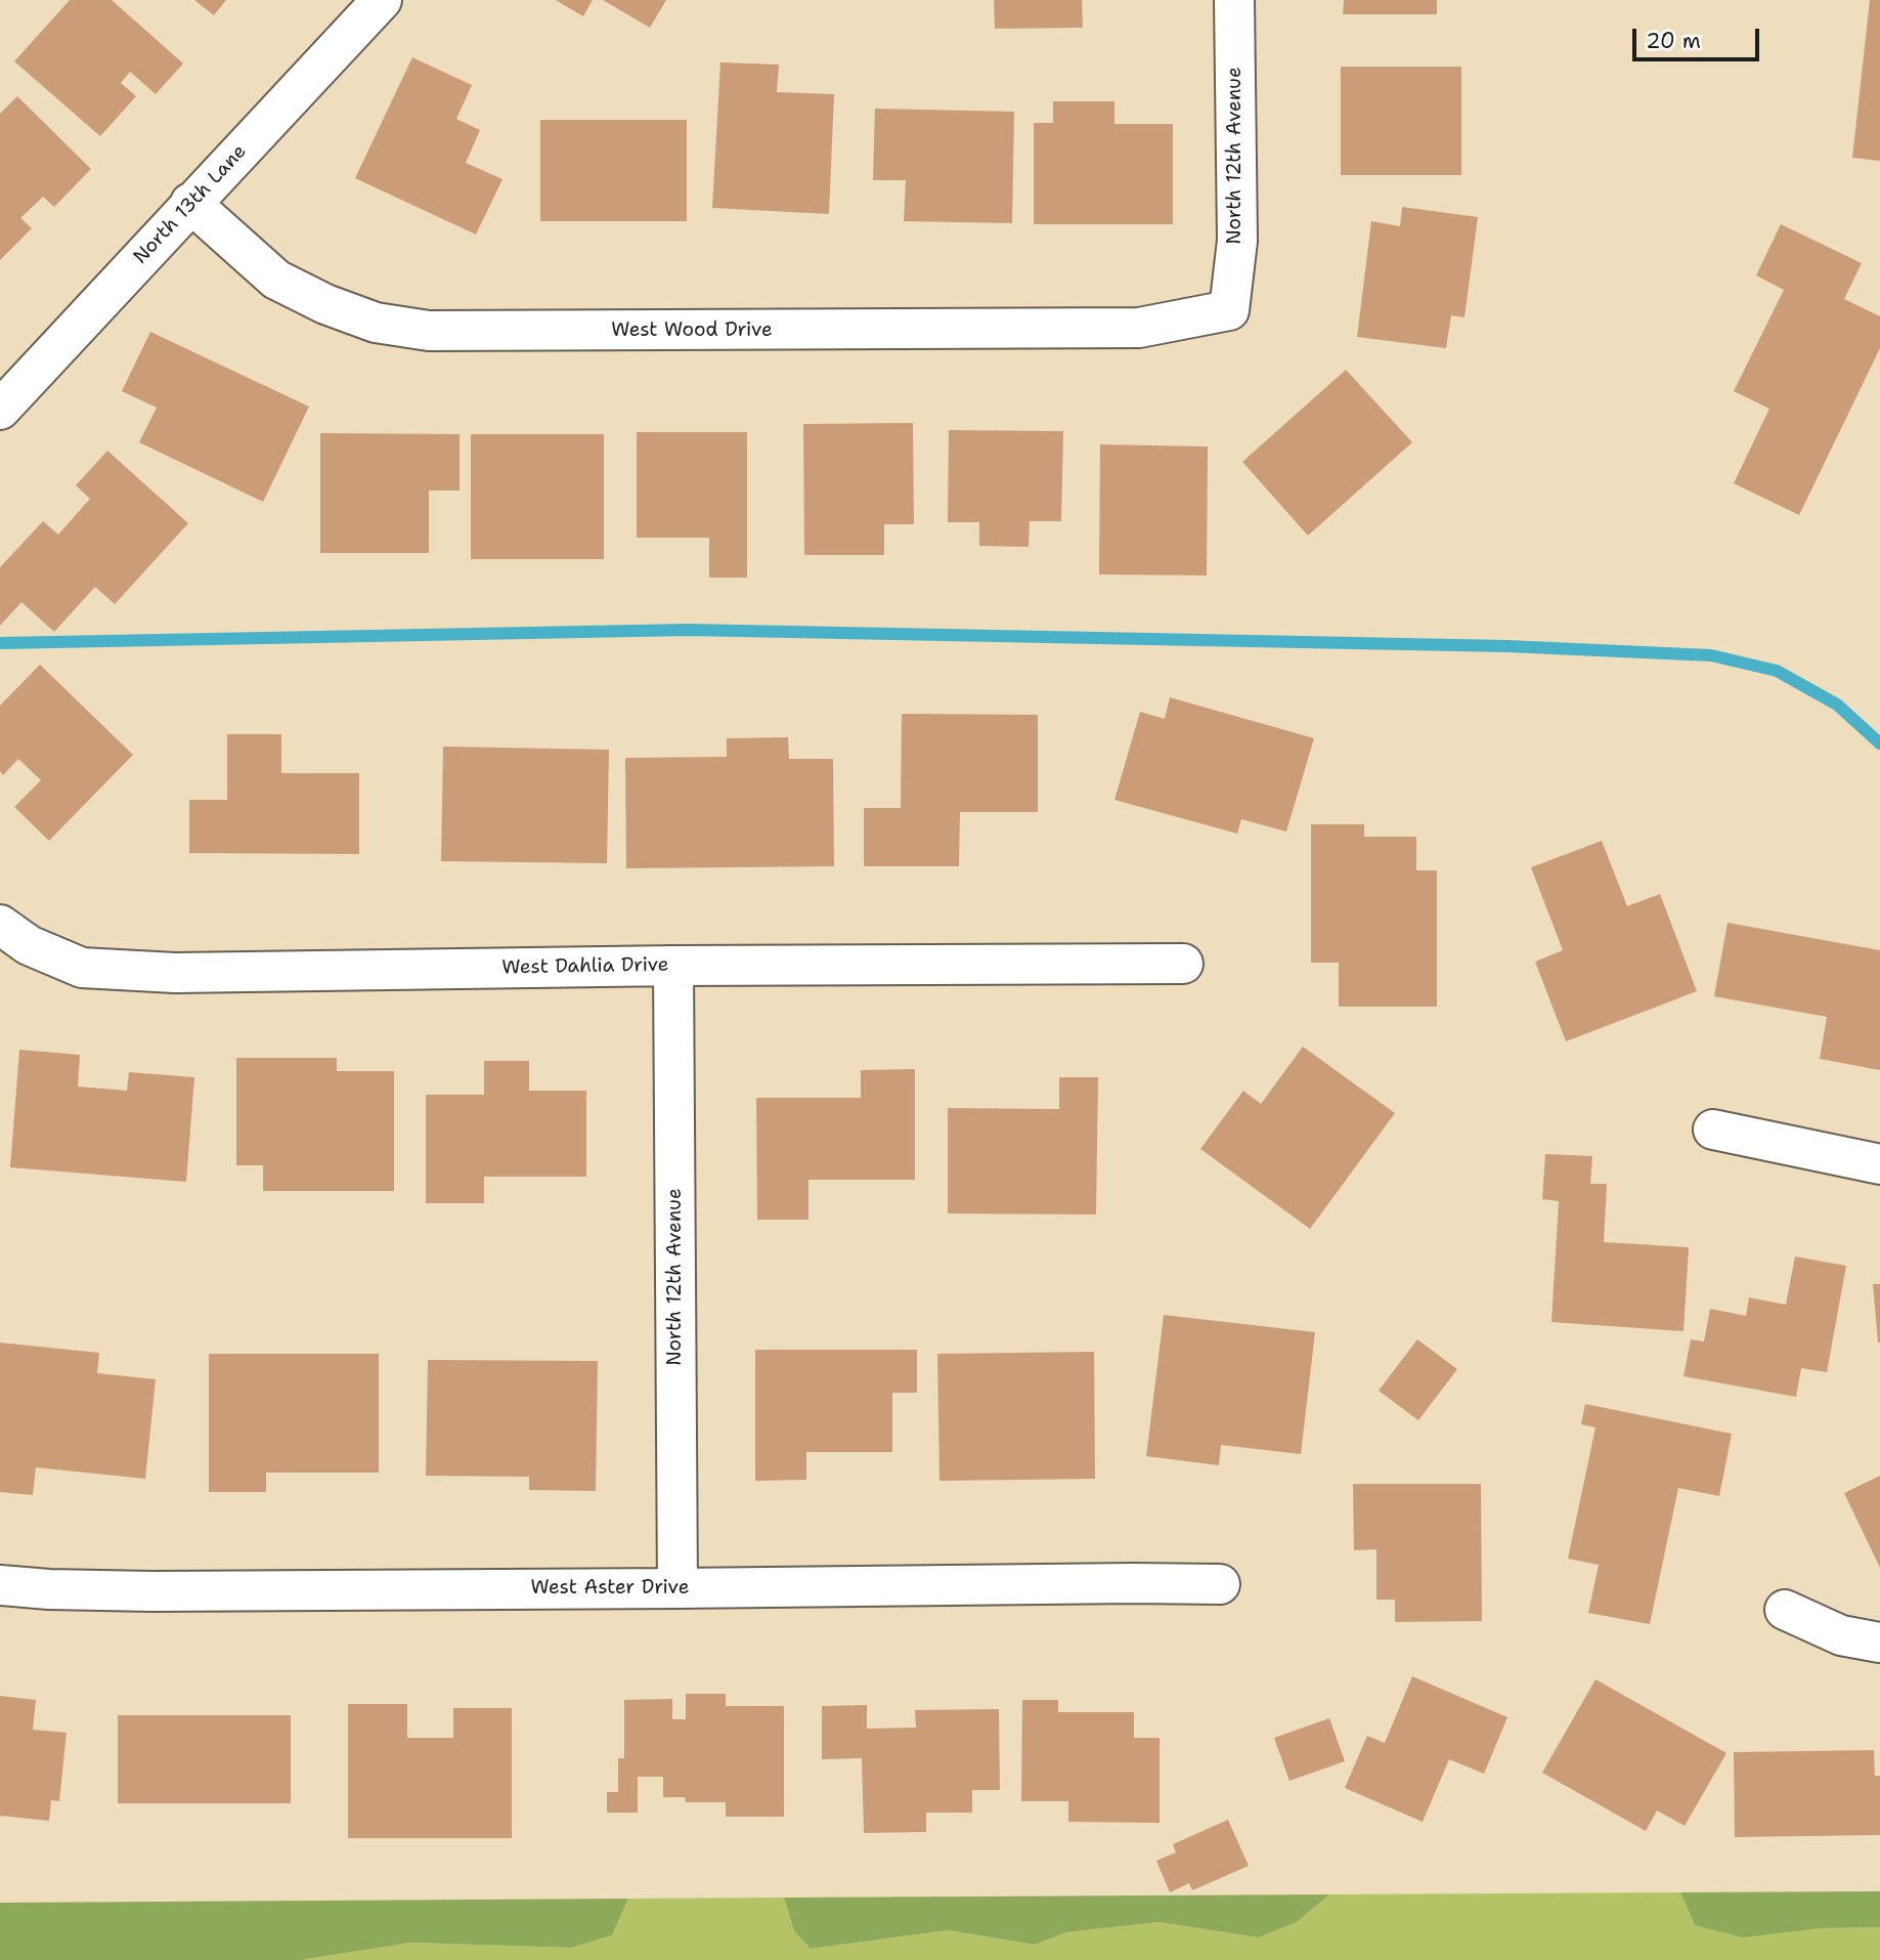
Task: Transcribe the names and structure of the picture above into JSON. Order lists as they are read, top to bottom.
{
  "streets": {
    "street": [
      "North 12th Avenue",
      "North 13th Lane",
      "West Wood Drive",
      "West Dahlia Drive",
      "West Aster Drive"
    ]
  },
  "crossings": [
    ["North 12th Avenue", "West Wood Drive"],
    ["North 12th Avenue", "West Dahlia Drive"],
    ["North 12th Avenue", "West Aster Drive"],
    ["North 13th Lane", "West Wood Drive"]
  ],
  "scale_bar": "20 m"
}
